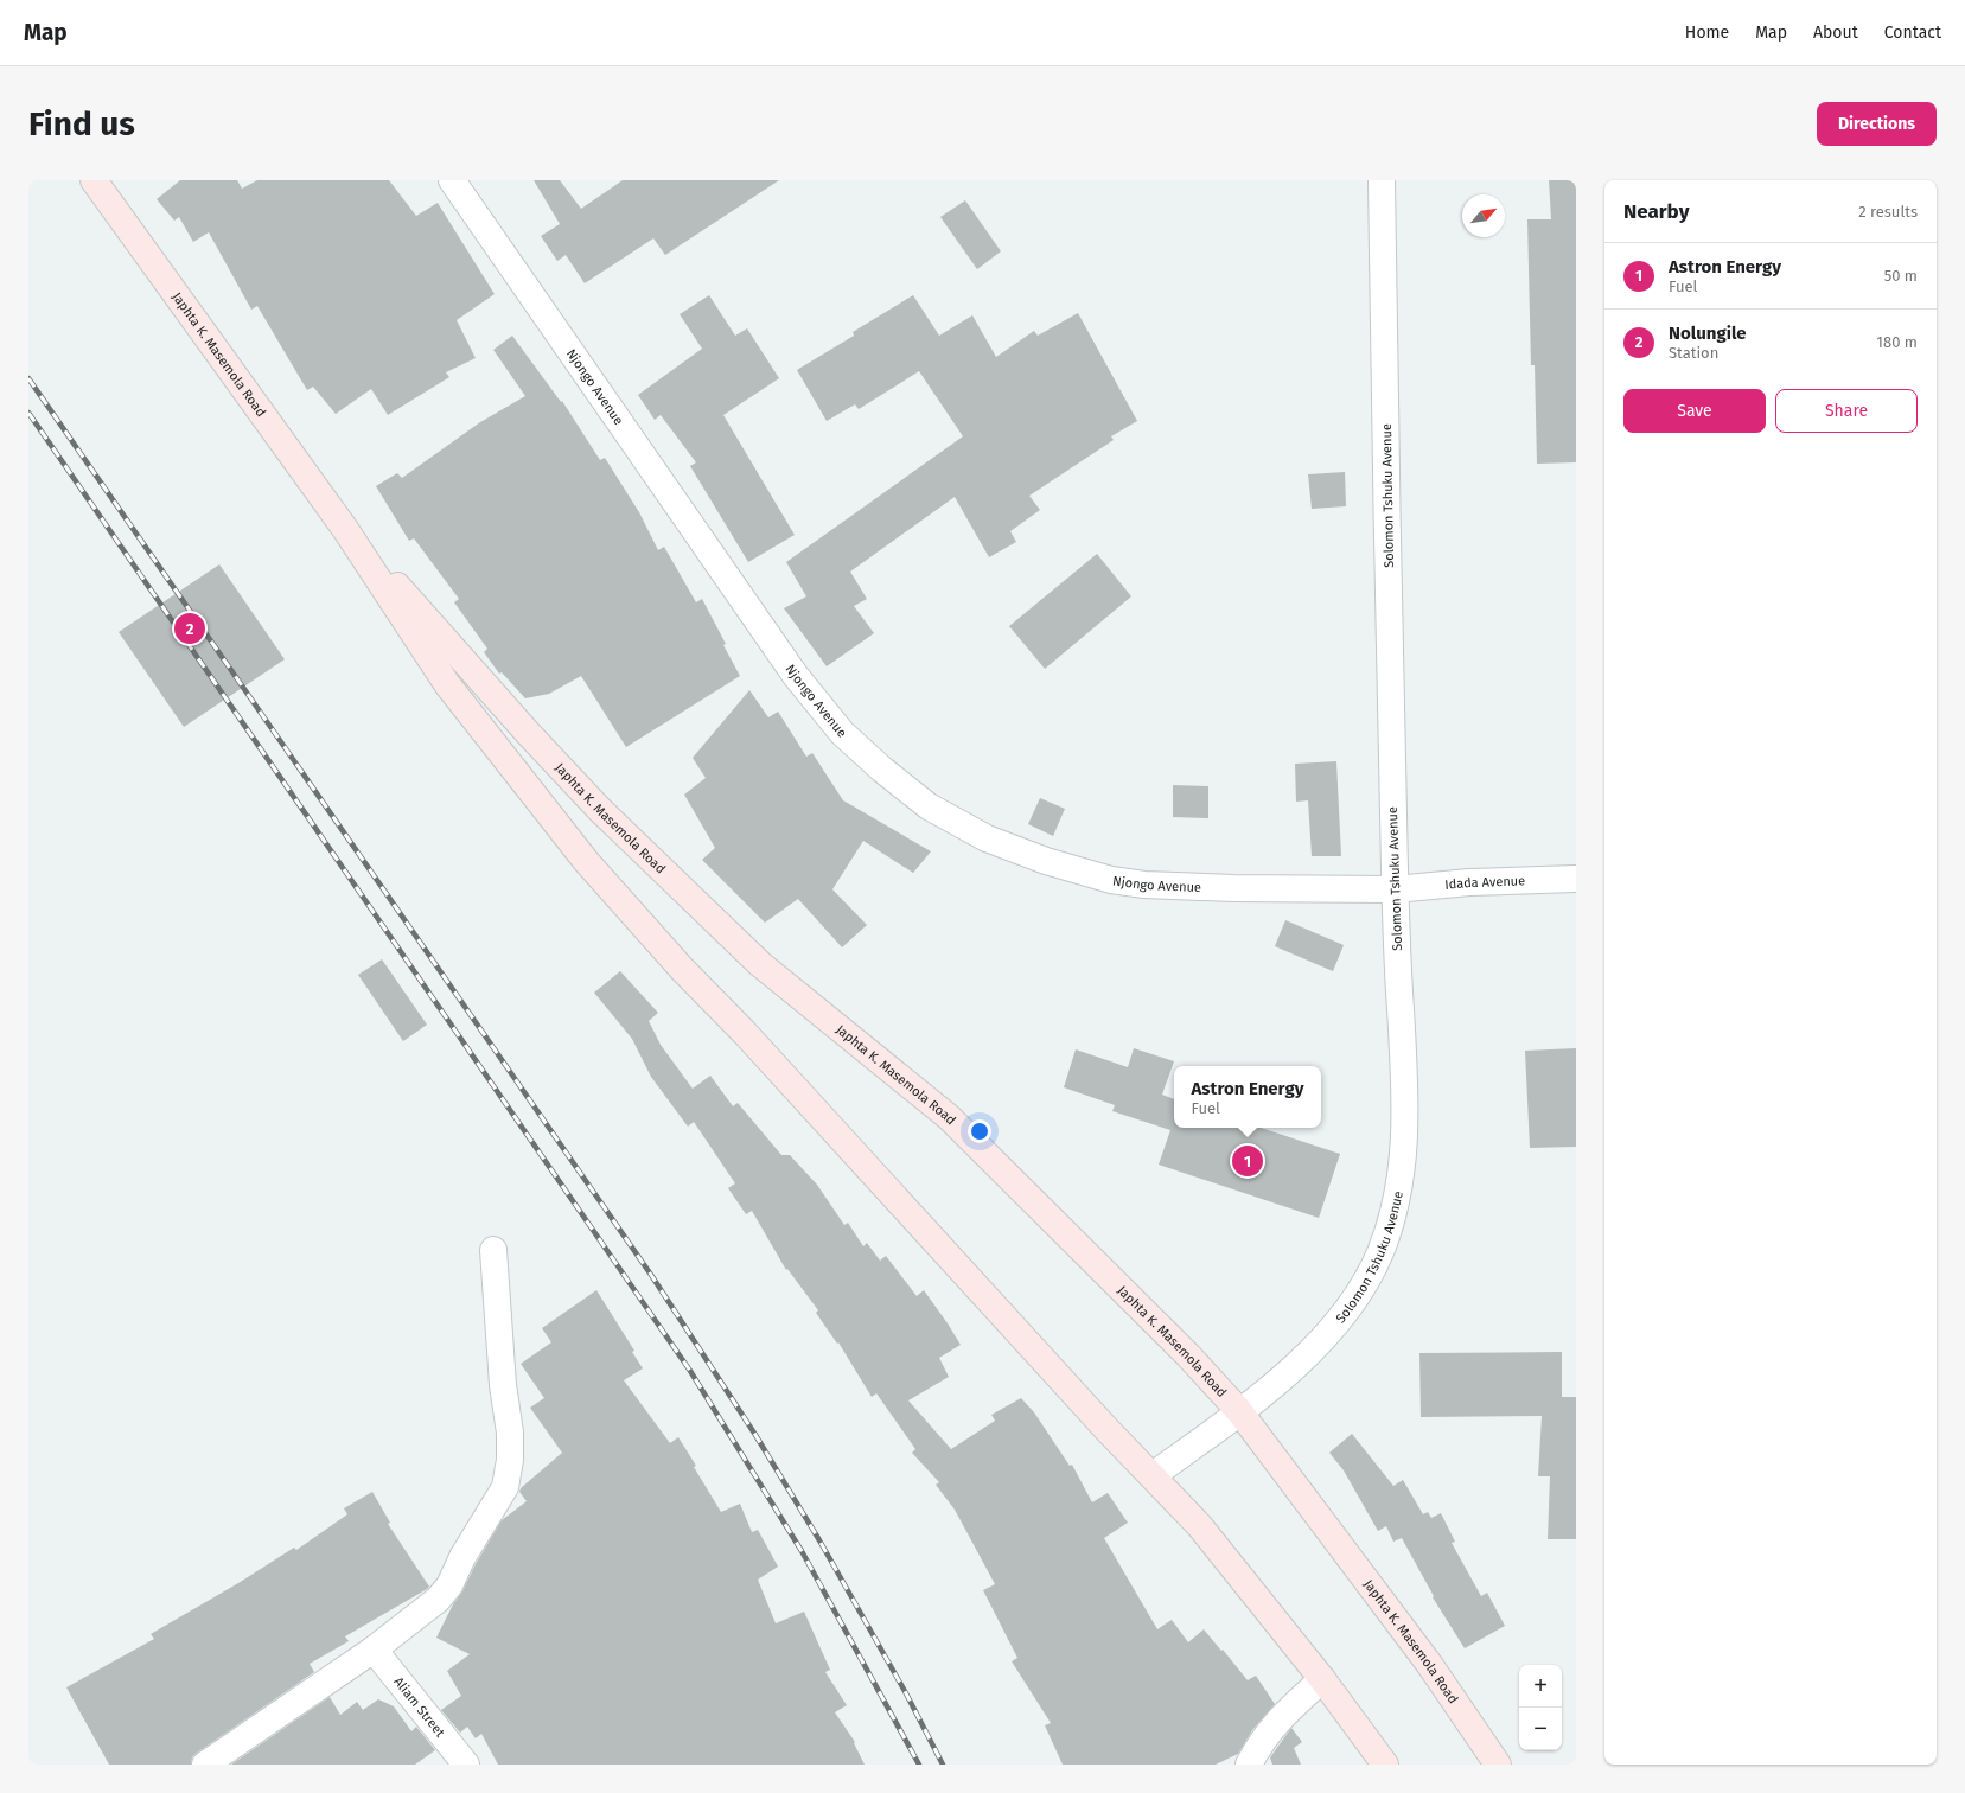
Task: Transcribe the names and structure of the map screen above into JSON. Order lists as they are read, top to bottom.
{
  "streets": {
    "main road": ["Japhta K. Masemola Road"],
    "street": [
      "Njongo Avenue",
      "Solomon Tshuku Avenue",
      "Idada Avenue",
      "Aliam Street"
    ]
  },
  "crossings": [
    ["Japhta K. Masemola Road", "Solomon Tshuku Avenue"],
    ["Njongo Avenue", "Solomon Tshuku Avenue"],
    ["Njongo Avenue", "Idada Avenue"],
    ["Solomon Tshuku Avenue", "Idada Avenue"]
  ],
  "north": "top right",
  "page": {
    "header": "Map",
    "nav": [
      "Home",
      "Map",
      "About",
      "Contact"
    ],
    "buttons": [
      "Directions",
      ["Save", "Share"]
    ],
    "title": "Find us",
    "heading": ["Nearby", "2 results"],
    "list": [
      {
        "mark": "1",
        "name": "Astron Energy",
        "note": "Fuel",
        "value": "50 m"
      },
      {
        "mark": "2",
        "name": "Nolungile",
        "note": "Station",
        "value": "180 m"
      }
    ],
    "pins": ["2", "1"],
    "popup": ["Astron Energy", "Fuel"],
    "map_buttons": ["+", "−"]
  }
}
